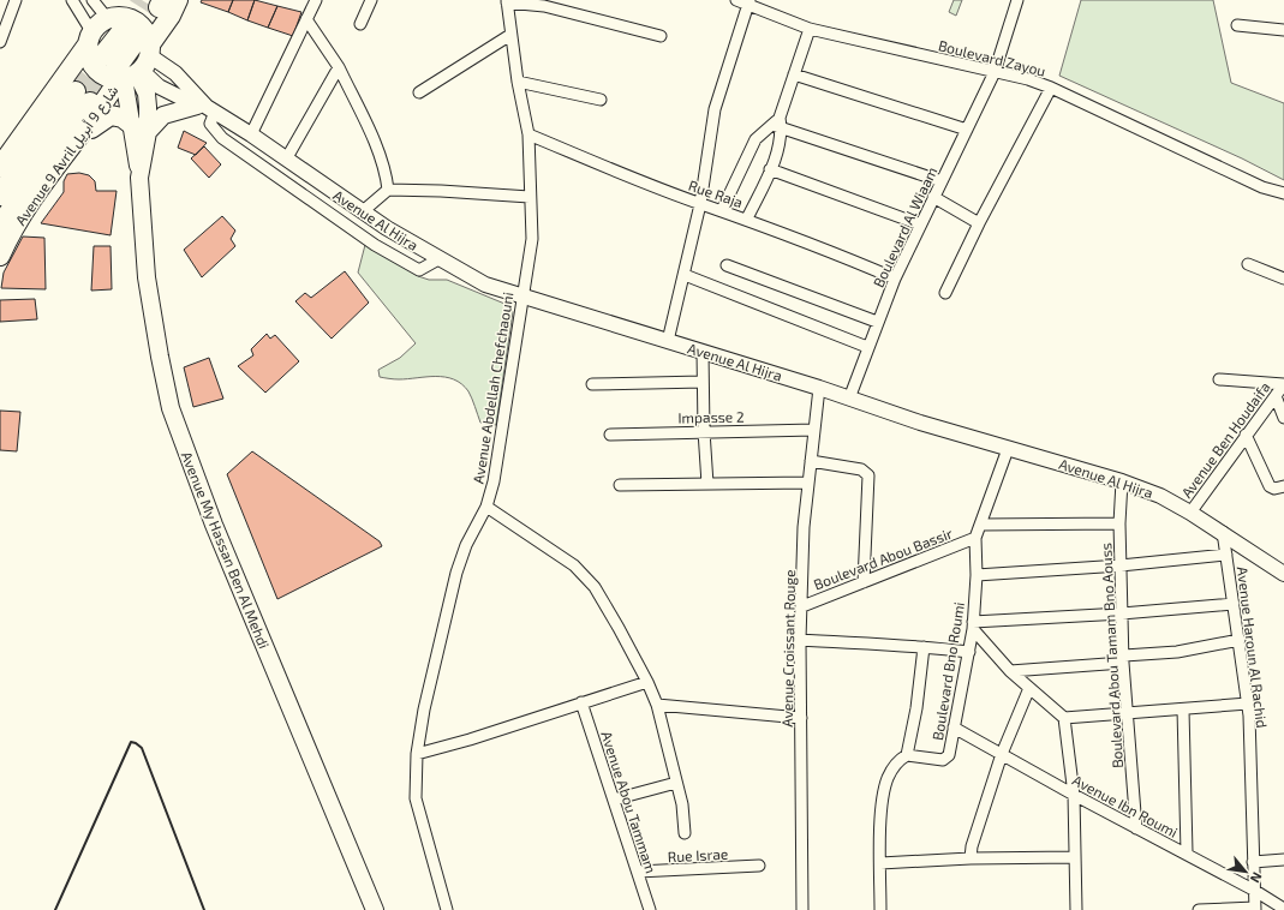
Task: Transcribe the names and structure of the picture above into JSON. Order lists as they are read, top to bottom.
{
  "streets": {
    "highway": ["Avenue 9 Avril شارع 9 أبريل"],
    "main road": ["Avenue My Hassan Ben Al Mehdi"],
    "street": [
      "Boulevard Zayou",
      "Rue Raja",
      "Avenue Al Hijra",
      "Boulevard Al Wiaam",
      "Avenue Abdellah Chefchaouni",
      "Impasse 2",
      "Avenue Ben Houdaifa",
      "Boulevard Abou Bassir",
      "Avenue Haroun Al Rachid",
      "Avenue Croissant Rouge",
      "Boulevard Abou Tamam Bno Aouss",
      "Boulevard Bno Roumi",
      "Avenue Abou Tammam",
      "Avenue Ibn Roumi",
      "Rue Israe"
    ]
  },
  "crossings": [
    ["Boulevard Zayou", "Boulevard Al Wiaam"],
    ["Avenue 9 Avril شارع 9 أبريل", "Avenue Al Hijra"],
    ["Avenue 9 Avril شارع 9 أبريل", "Avenue My Hassan Ben Al Mehdi"],
    ["Rue Raja", "Boulevard Al Wiaam"],
    ["Rue Raja", "Avenue Abdellah Chefchaouni"],
    ["Avenue Al Hijra", "Boulevard Al Wiaam"],
    ["Avenue Al Hijra", "Avenue Abdellah Chefchaouni"],
    ["Avenue Al Hijra", "Avenue Ben Houdaifa"],
    ["Avenue Al Hijra", "Avenue My Hassan Ben Al Mehdi"],
    ["Avenue Al Hijra", "Avenue Haroun Al Rachid"],
    ["Avenue Al Hijra", "Avenue Croissant Rouge"],
    ["Avenue Al Hijra", "Boulevard Abou Tamam Bno Aouss"],
    ["Avenue Al Hijra", "Boulevard Bno Roumi"],
    ["Impasse 2", "Avenue Croissant Rouge"],
    ["Boulevard Abou Bassir", "Avenue Croissant Rouge"],
    ["Boulevard Abou Bassir", "Boulevard Bno Roumi"],
    ["Avenue Haroun Al Rachid", "Avenue Ibn Roumi"],
    ["Boulevard Abou Tamam Bno Aouss", "Avenue Ibn Roumi"],
    ["Boulevard Bno Roumi", "Avenue Ibn Roumi"],
    ["Avenue Abou Tammam", "Rue Israe"]
  ],
  "north": "bottom right"
}
